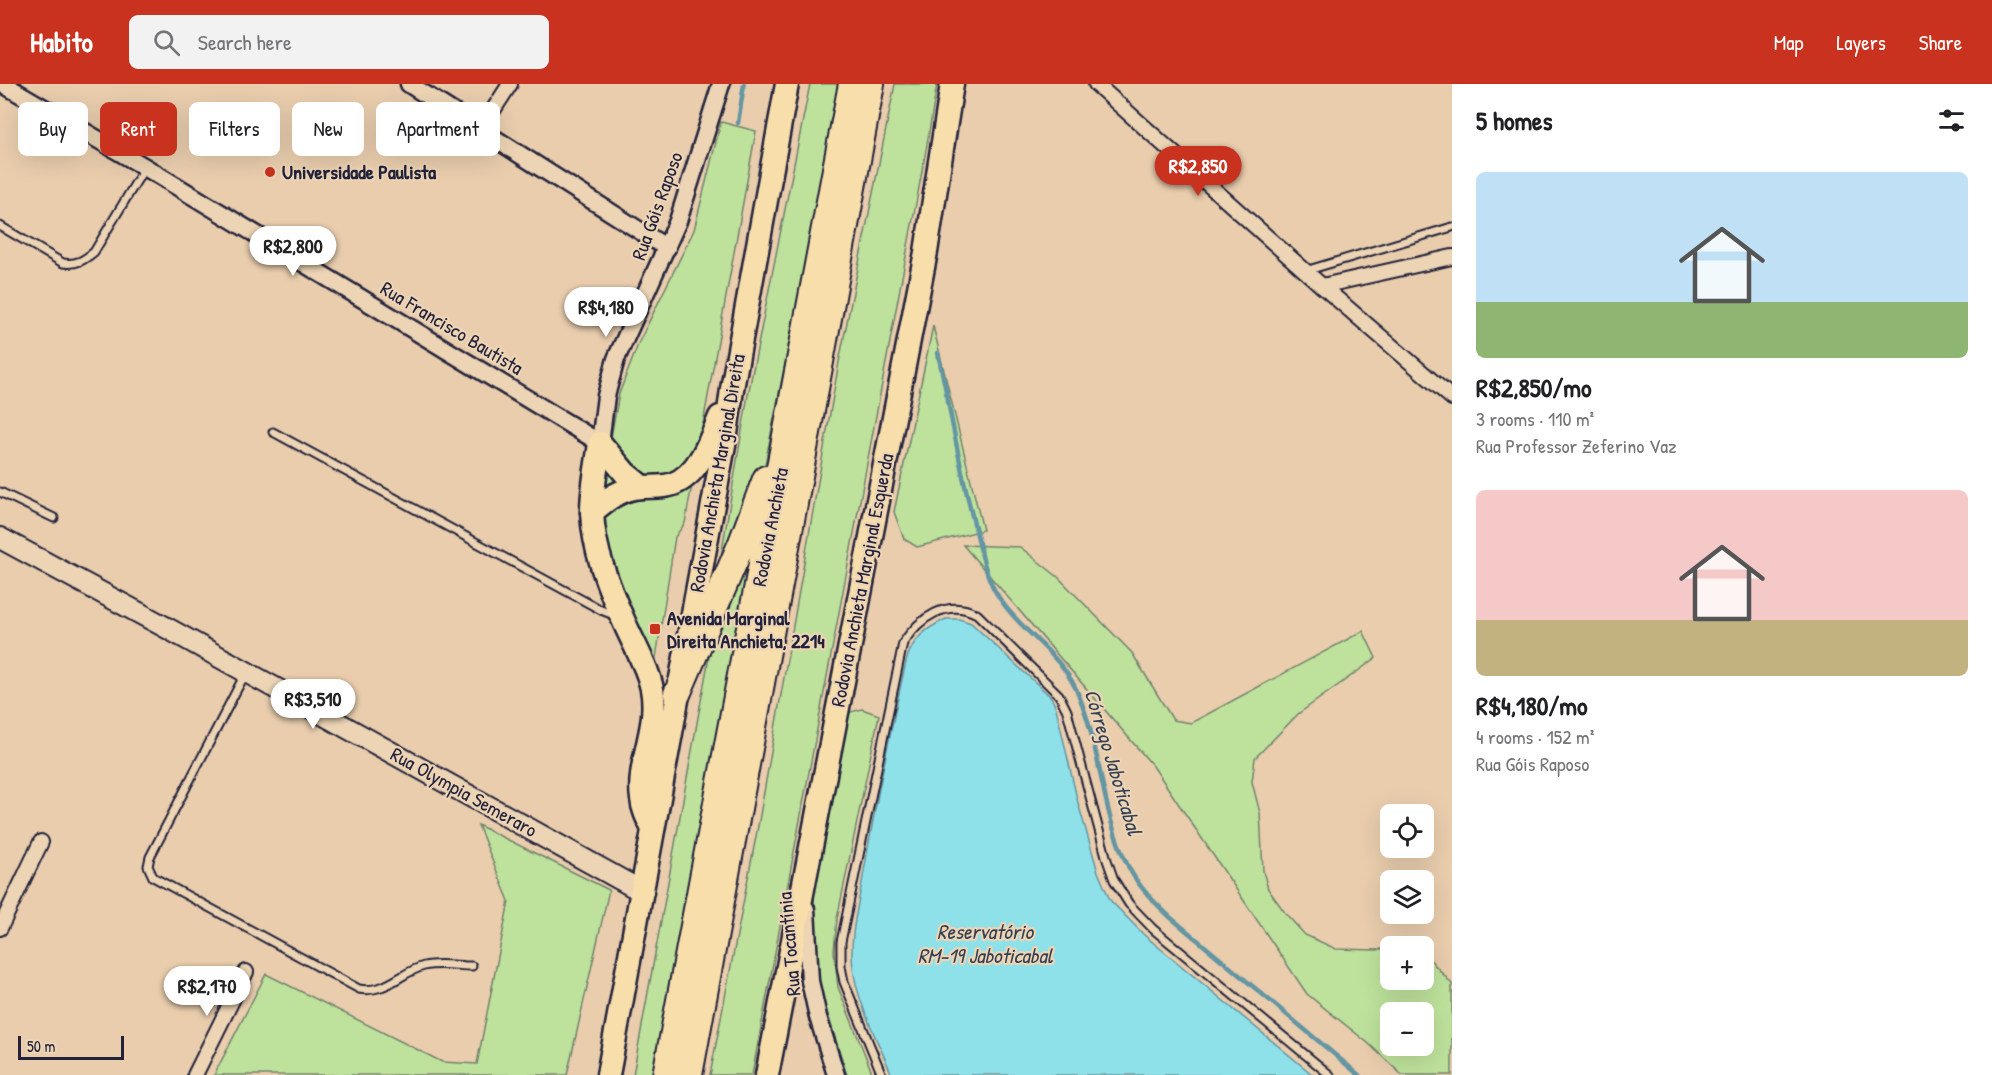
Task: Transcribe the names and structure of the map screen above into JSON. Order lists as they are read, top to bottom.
{
  "streets": {
    "highway": ["Rodovia Anchieta Marginal Direita", "Rodovia Anchieta", "Rodovia Anchieta Marginal Esquerda"],
    "main road": ["Rua Olympia Semeraro"],
    "street": ["Rua Góis Raposo", "Rua Francisco Bautista", "Rua Tocantínia"]
  },
  "crossings": [
    ["Rua Góis Raposo", "Rua Francisco Bautista"],
    ["Rodovia Anchieta Marginal Direita", "Rua Olympia Semeraro"],
    ["Rodovia Anchieta Marginal Esquerda", "Rua Tocantínia"]
  ],
  "water": ["Córrego Jaboticabal", "Reservatório RM-19 Jaboticabal"],
  "places": {
    "other": ["Universidade Paulista"],
    "transit": ["Avenida Marginal Direita Anchieta, 2214"]
  },
  "scale_bar": "50 m",
  "page": {
    "header": "Habito",
    "search": "Search here",
    "nav": ["Map", "Layers", "Share"],
    "heading": "5 homes",
    "chip": [
      "Buy",
      "Rent",
      "Filters",
      "New",
      "Apartment"
    ],
    "price": [
      "R$2,850",
      "R$2,800",
      "R$4,180",
      "R$3,510",
      "R$2,170"
    ],
    "list": [
      {
        "name": "R$2,850/mo",
        "note": "3 rooms · 110 m² · Rua Professor Zeferino Vaz"
      },
      {
        "name": "R$4,180/mo",
        "note": "4 rooms · 152 m² · Rua Góis Raposo"
      }
    ],
    "map_buttons": ["+", "−"],
    "scale": "50 m"
  }
}
